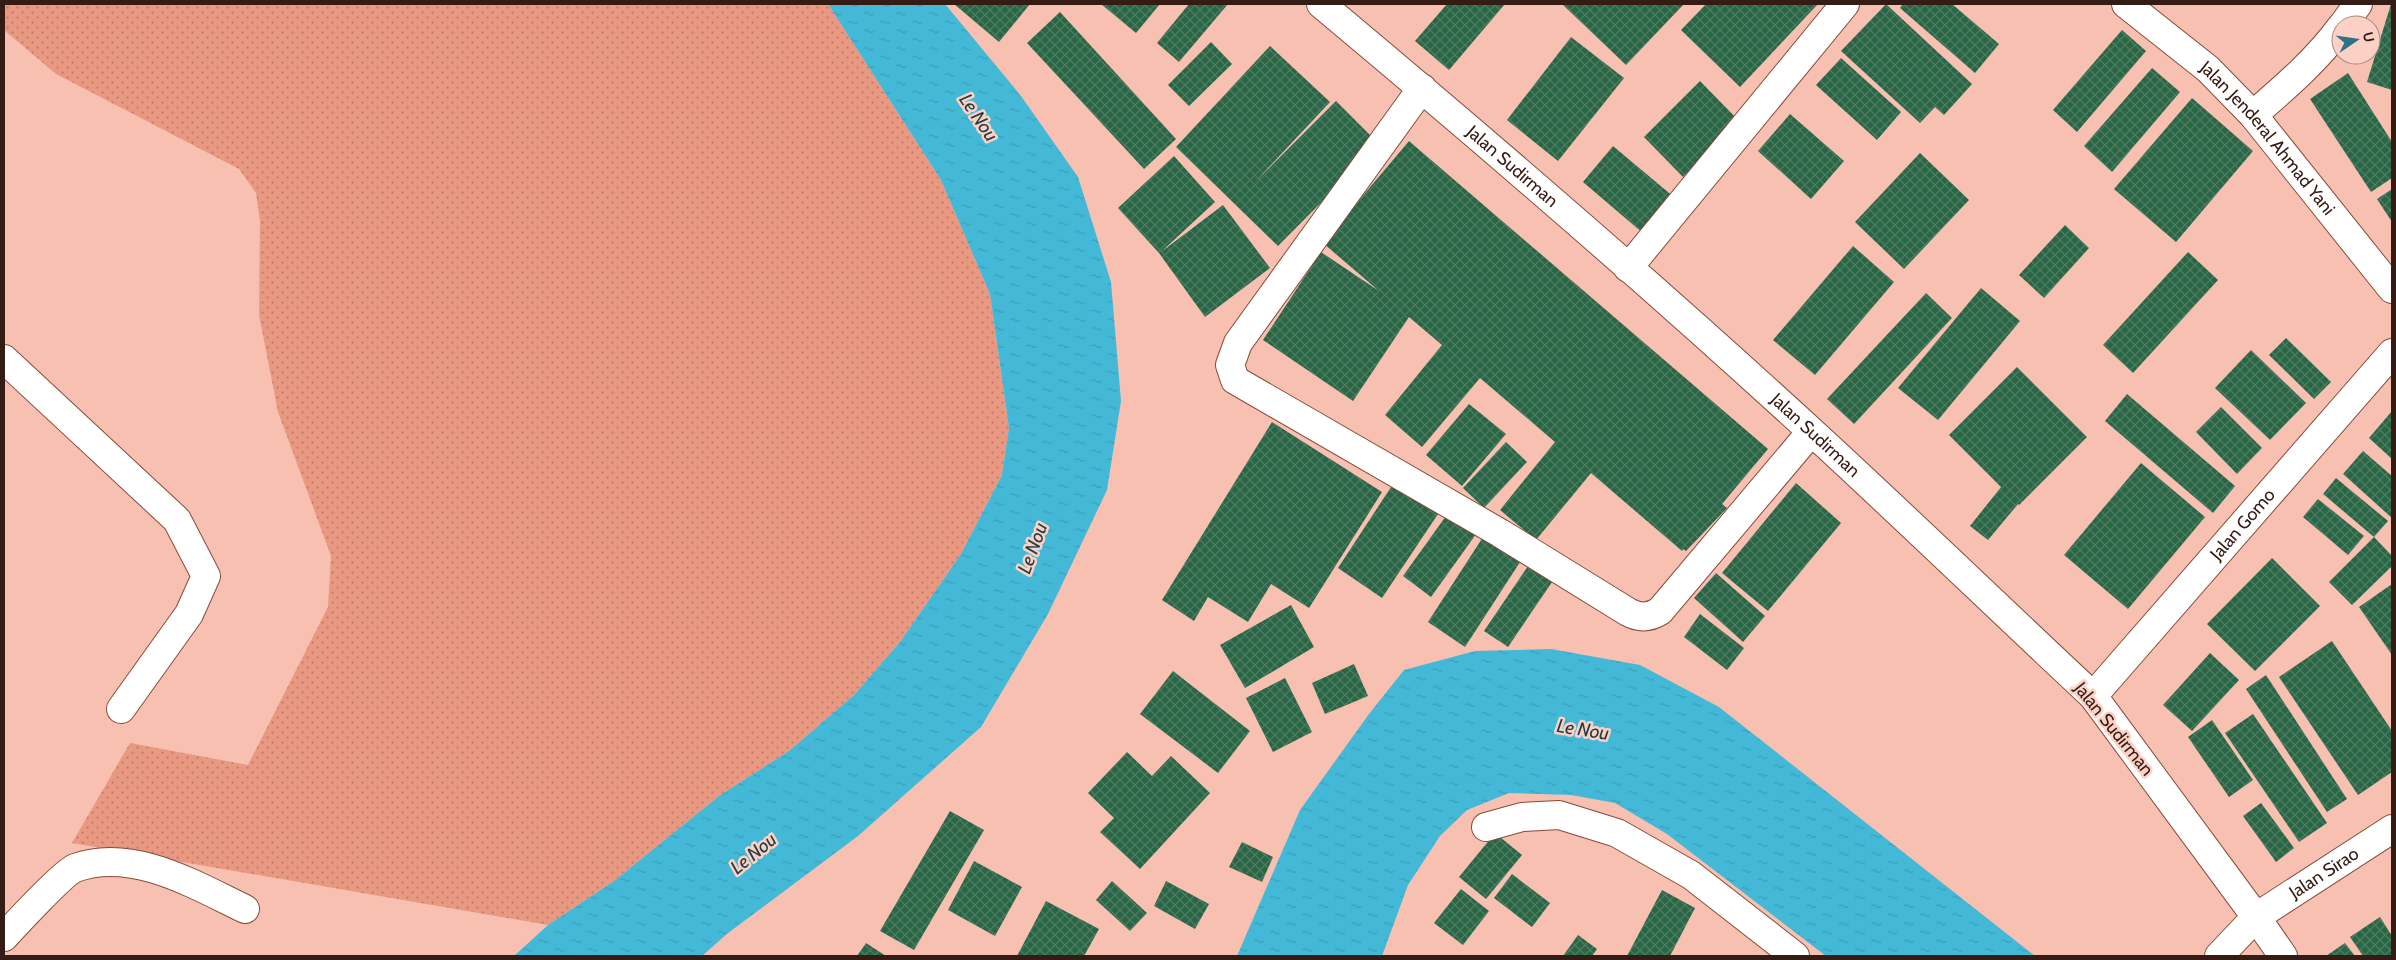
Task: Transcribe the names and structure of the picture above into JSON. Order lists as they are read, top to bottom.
{
  "streets": {
    "main road": [
      "Jalan Jenderal Ahmad Yani",
      "Jalan Sudirman",
      "Jalan Gomo",
      "Jalan Sirao"
    ]
  },
  "crossings": [
    ["Jalan Sudirman", "Jalan Gomo"],
    ["Jalan Sudirman", "Jalan Sirao"]
  ],
  "water": ["Le Nou"],
  "north": "right"
}
